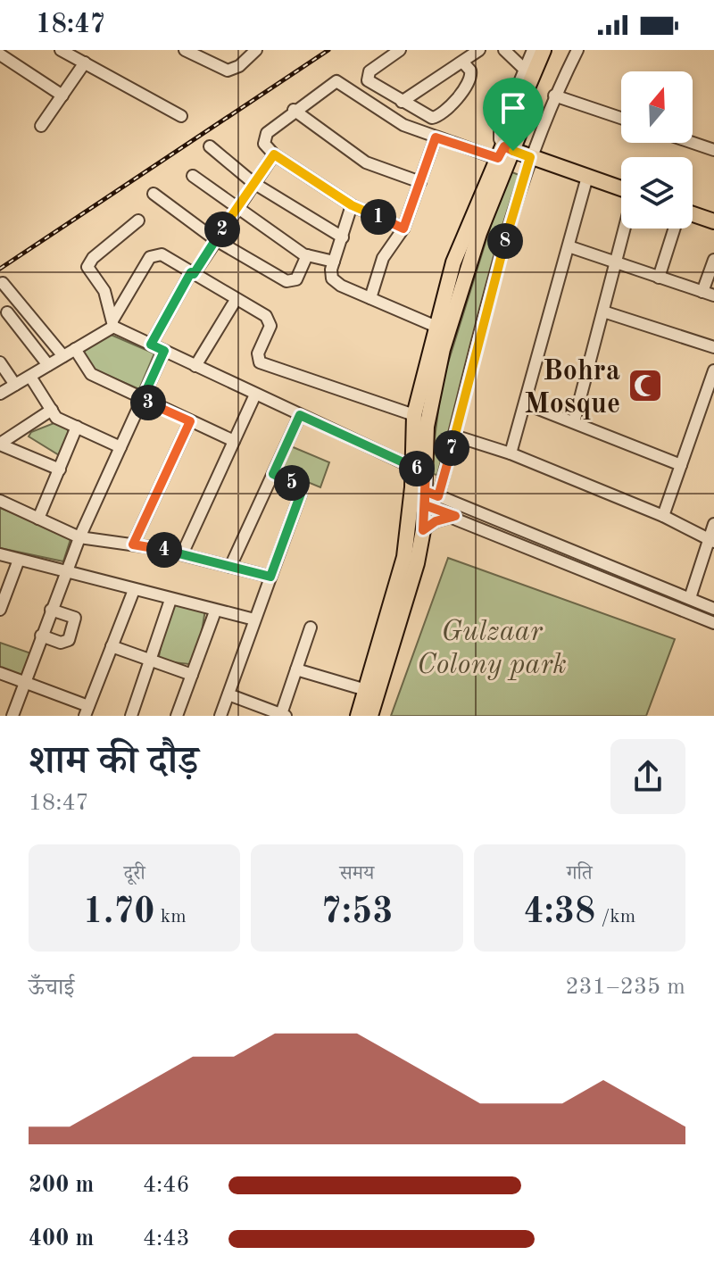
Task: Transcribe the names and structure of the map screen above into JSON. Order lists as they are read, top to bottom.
{
  "parks": ["Gulzaar Colony park"],
  "places": {
    "mosque": ["Bohra Mosque"]
  },
  "north": "top",
  "page": {
    "status": "18:47",
    "pins": [
      "1",
      "2",
      "8",
      "3",
      "7",
      "6",
      "5",
      "4"
    ],
    "heading": ["शाम की दौड़", "18:47"],
    "stats": [
      ["दूरी", "1.70 km"],
      ["समय", "7:53"],
      ["गति", "4:38 /km"]
    ],
    "chart": ["ऊँचाई", "231–235 m"],
    "list": [
      {
        "name": "200 m",
        "note": "4:46"
      },
      {
        "name": "400 m",
        "note": "4:43"
      }
    ]
  }
}
